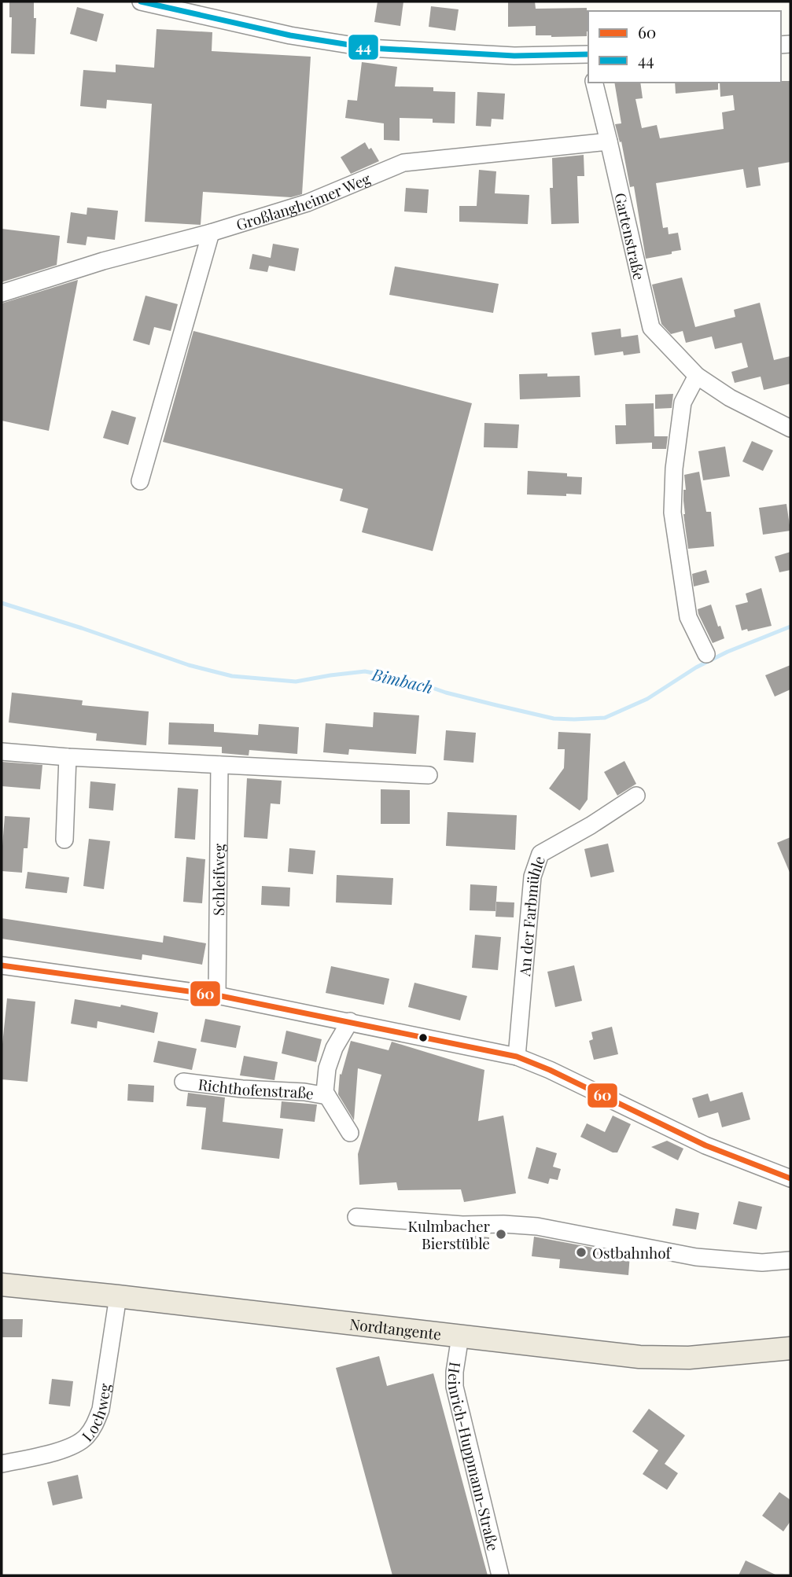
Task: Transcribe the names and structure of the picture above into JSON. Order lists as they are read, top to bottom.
{
  "streets": {
    "main road": ["Nordtangente"],
    "street": [
      "Großlangheimer Weg",
      "Gartenstraße",
      "Schleifweg",
      "An der Farbmühle",
      "Richthofenstraße",
      "Lochweg",
      "Heinrich-Huppmann-Straße"
    ]
  },
  "crossings": [
    ["Großlangheimer Weg", "Gartenstraße"],
    ["Nordtangente", "Lochweg"],
    ["Nordtangente", "Heinrich-Huppmann-Straße"]
  ],
  "water": ["Bimbach"],
  "places": ["Kulmbacher Bierstüble", "Ostbahnhof"],
  "lines": ["transit line 44", "transit line 60"],
  "legend": ["60", "44"]
}
